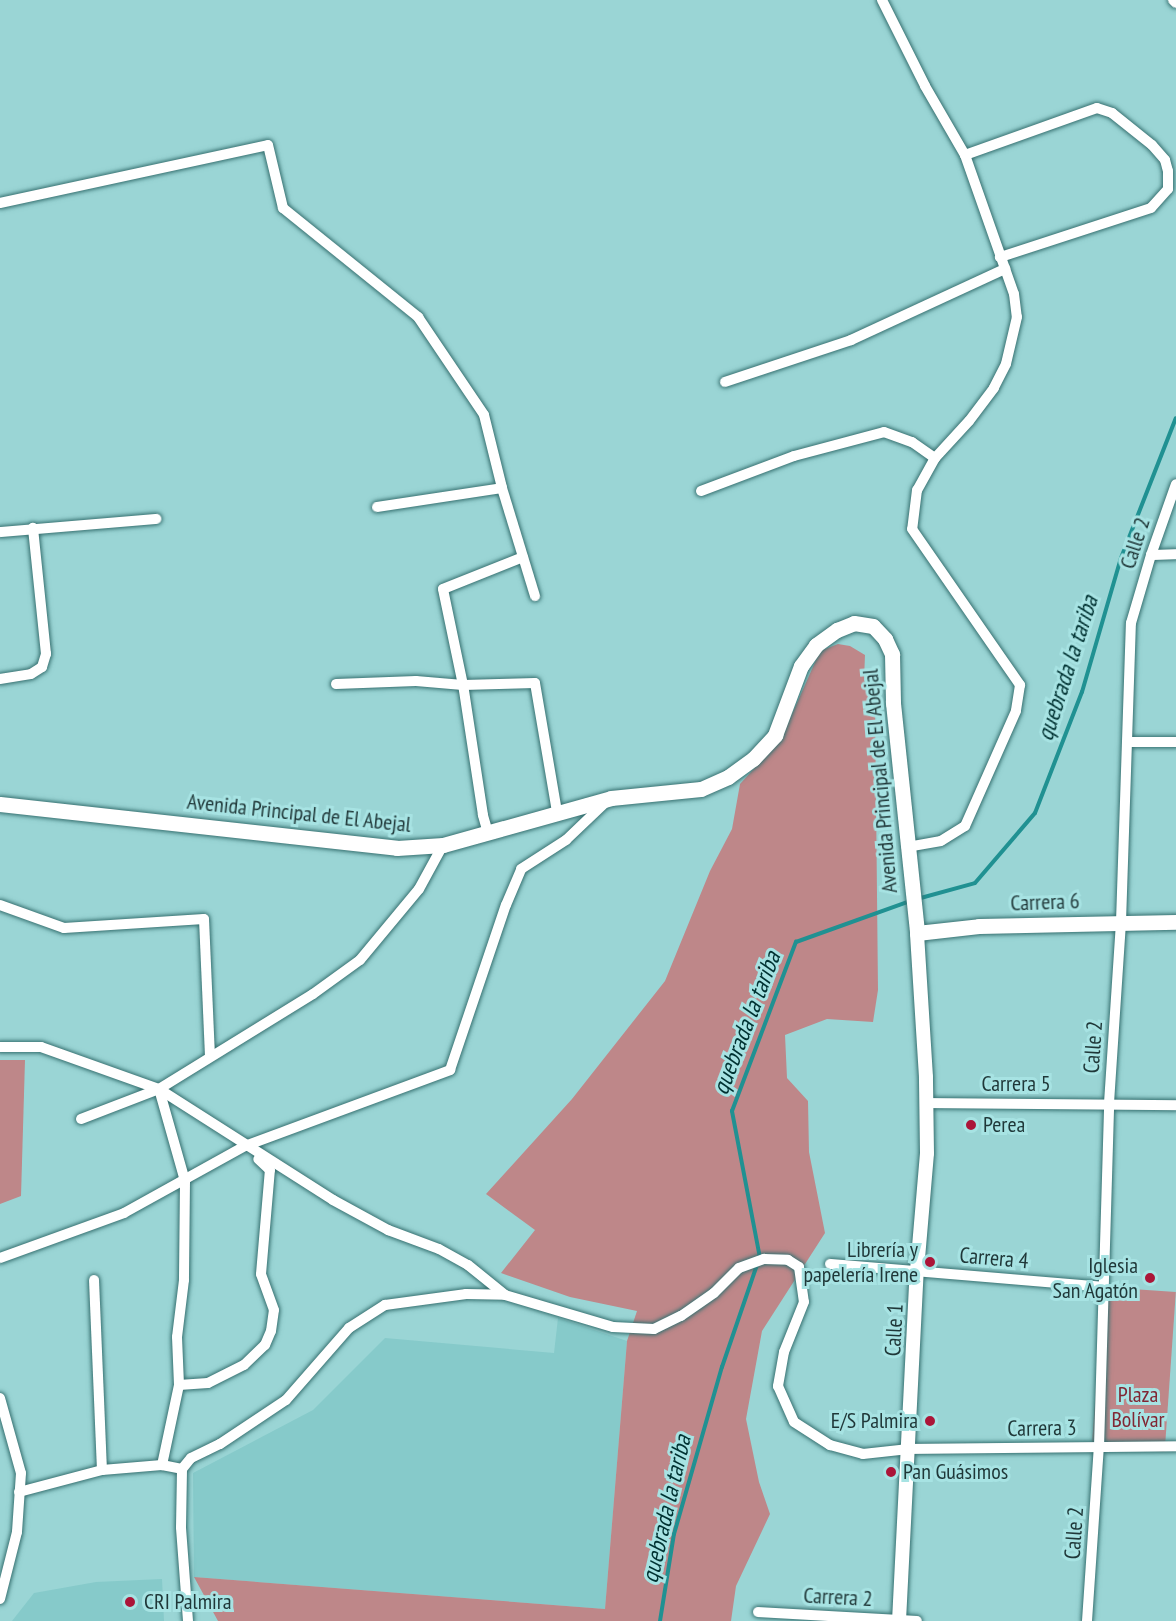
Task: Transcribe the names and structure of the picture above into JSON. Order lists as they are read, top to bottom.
{
  "streets": {
    "main road": ["Avenida Principal de El Abejal", "Carrera 6"],
    "street": [
      "Calle 2",
      "Carrera 5",
      "Carrera 4",
      "Calle 1",
      "Carrera 3",
      "Carrera 2"
    ]
  },
  "crossings": [
    ["Calle 2", "Carrera 6"],
    ["Calle 2", "Carrera 5"],
    ["Calle 2", "Carrera 4"],
    ["Calle 2", "Carrera 3"],
    ["Avenida Principal de El Abejal", "Carrera 6"],
    ["Avenida Principal de El Abejal", "Calle 1"],
    ["Carrera 6", "Calle 1"],
    ["Carrera 5", "Calle 1"],
    ["Carrera 4", "Calle 1"],
    ["Calle 1", "Carrera 3"],
    ["Calle 1", "Carrera 2"]
  ],
  "water": ["quebrada la tariba"],
  "parks": ["Plaza Bolívar"],
  "places": [
    "Perea",
    "Librería y papelería Irene",
    "Iglesia San Agatón",
    "E/S Palmira",
    "Pan Guásimos",
    "CRI Palmira"
  ]
}
